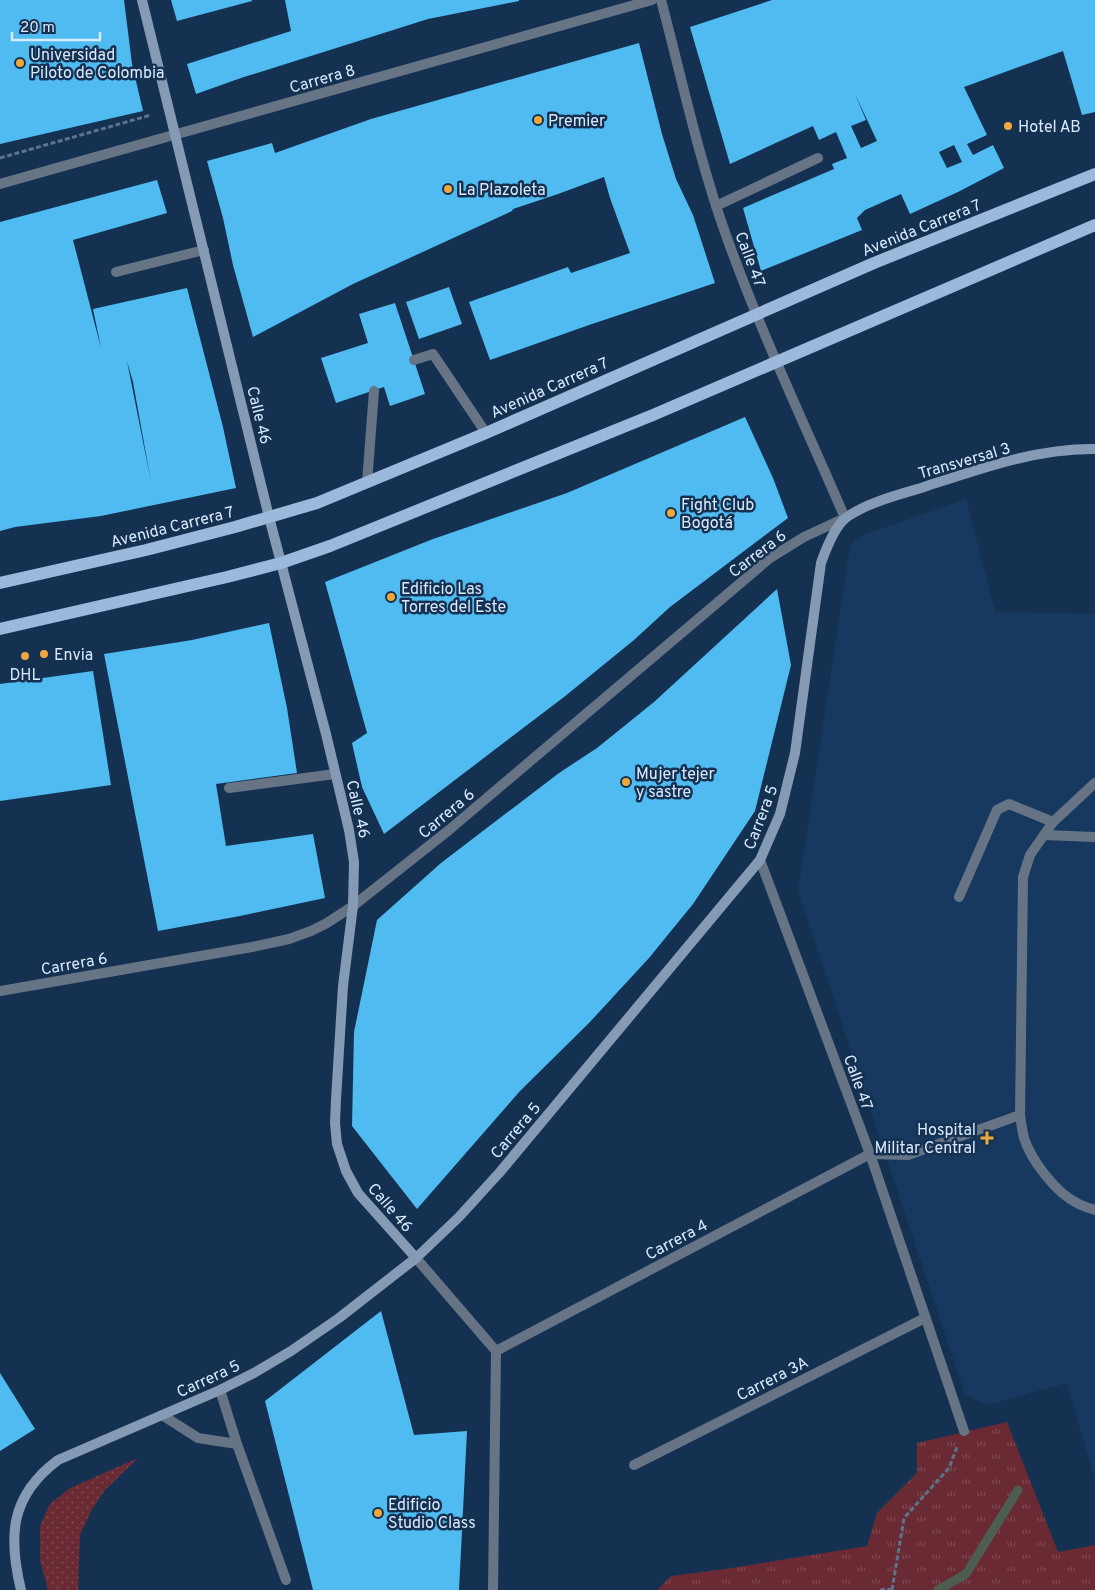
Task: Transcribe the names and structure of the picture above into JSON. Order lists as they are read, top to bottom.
{
  "streets": {
    "main road": ["Avenida Carrera 7"],
    "street": [
      "Carrera 8",
      "Calle 47",
      "Calle 46",
      "Transversal 3",
      "Carrera 6",
      "Carrera 5",
      "Carrera 4",
      "Carrera 3A"
    ]
  },
  "crossings": [
    ["Carrera 8", "Calle 46"],
    ["Avenida Carrera 7", "Calle 47"],
    ["Avenida Carrera 7", "Calle 46"],
    ["Calle 47", "Transversal 3"],
    ["Calle 47", "Carrera 6"],
    ["Calle 47", "Carrera 5"],
    ["Calle 47", "Carrera 4"],
    ["Calle 47", "Carrera 3A"],
    ["Calle 46", "Carrera 6"],
    ["Calle 46", "Carrera 5"],
    ["Calle 46", "Carrera 4"],
    ["Transversal 3", "Carrera 6"],
    ["Transversal 3", "Carrera 5"],
    ["Carrera 6", "Carrera 5"]
  ],
  "places": {
    "other": [
      "Universidad Piloto de Colombia",
      "Premier",
      "Hotel AB",
      "La Plazoleta",
      "Fight Club Bogotá",
      "Edificio Las Torres del Este",
      "Envia",
      "DHL",
      "Mujer tejer y sastre",
      "Edificio Studio Class"
    ],
    "health": ["Hospital Militar Central"]
  },
  "scale_bar": "20 m"
}
